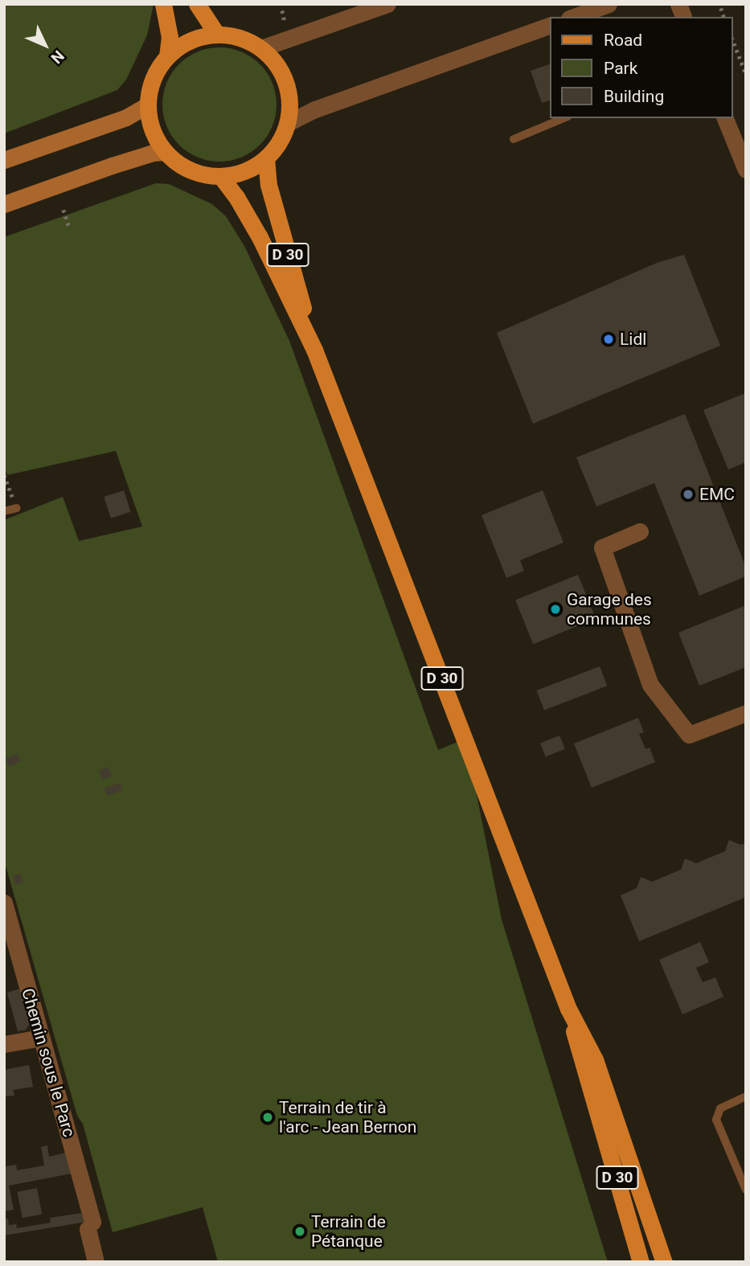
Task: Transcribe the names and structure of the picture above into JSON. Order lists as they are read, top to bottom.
{
  "streets": {
    "main road": ["D 30"],
    "street": ["Chemin sous le Parc"]
  },
  "places": [
    "Lidl",
    "EMC",
    "Garage des communes",
    "Terrain de tir à l'arc - Jean Bernon",
    "Terrain de Pétanque"
  ],
  "legend": ["Road", "Park", "Building"],
  "north": "bottom right"
}
